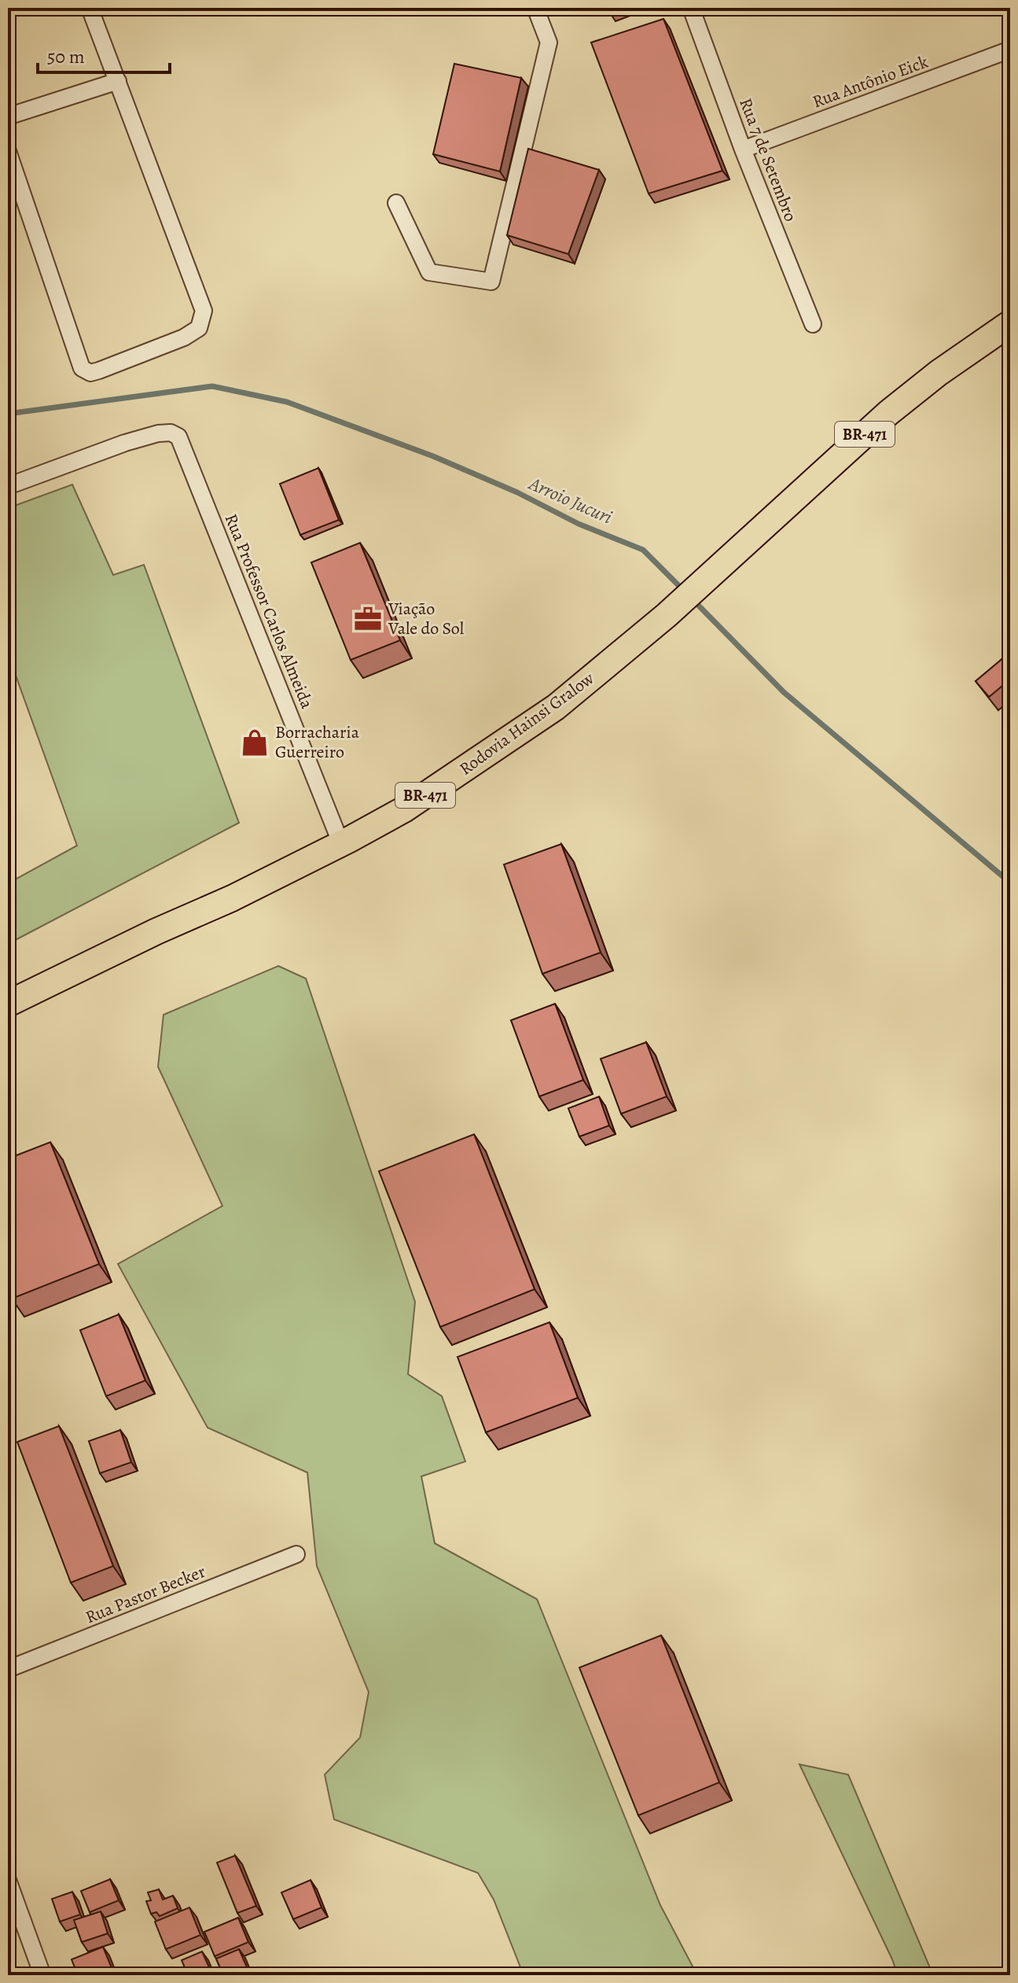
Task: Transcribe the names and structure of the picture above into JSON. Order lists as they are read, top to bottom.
{
  "streets": {
    "main road": ["BR-471", "Rodovia Hainsi Gralow"],
    "street": [
      "Rua Antônio Eick",
      "Rua 7 de Setembro",
      "Rua Professor Carlos Almeida",
      "Rua Pastor Becker"
    ]
  },
  "crossings": [
    ["Rua Antônio Eick", "Rua 7 de Setembro"],
    ["Rua Professor Carlos Almeida", "Rodovia Hainsi Gralow"]
  ],
  "water": ["Arroio Jucuri"],
  "places": {
    "office": ["Viação Vale do Sol"],
    "shop": ["Borracharia Guerreiro"]
  },
  "scale_bar": "50 m"
}
